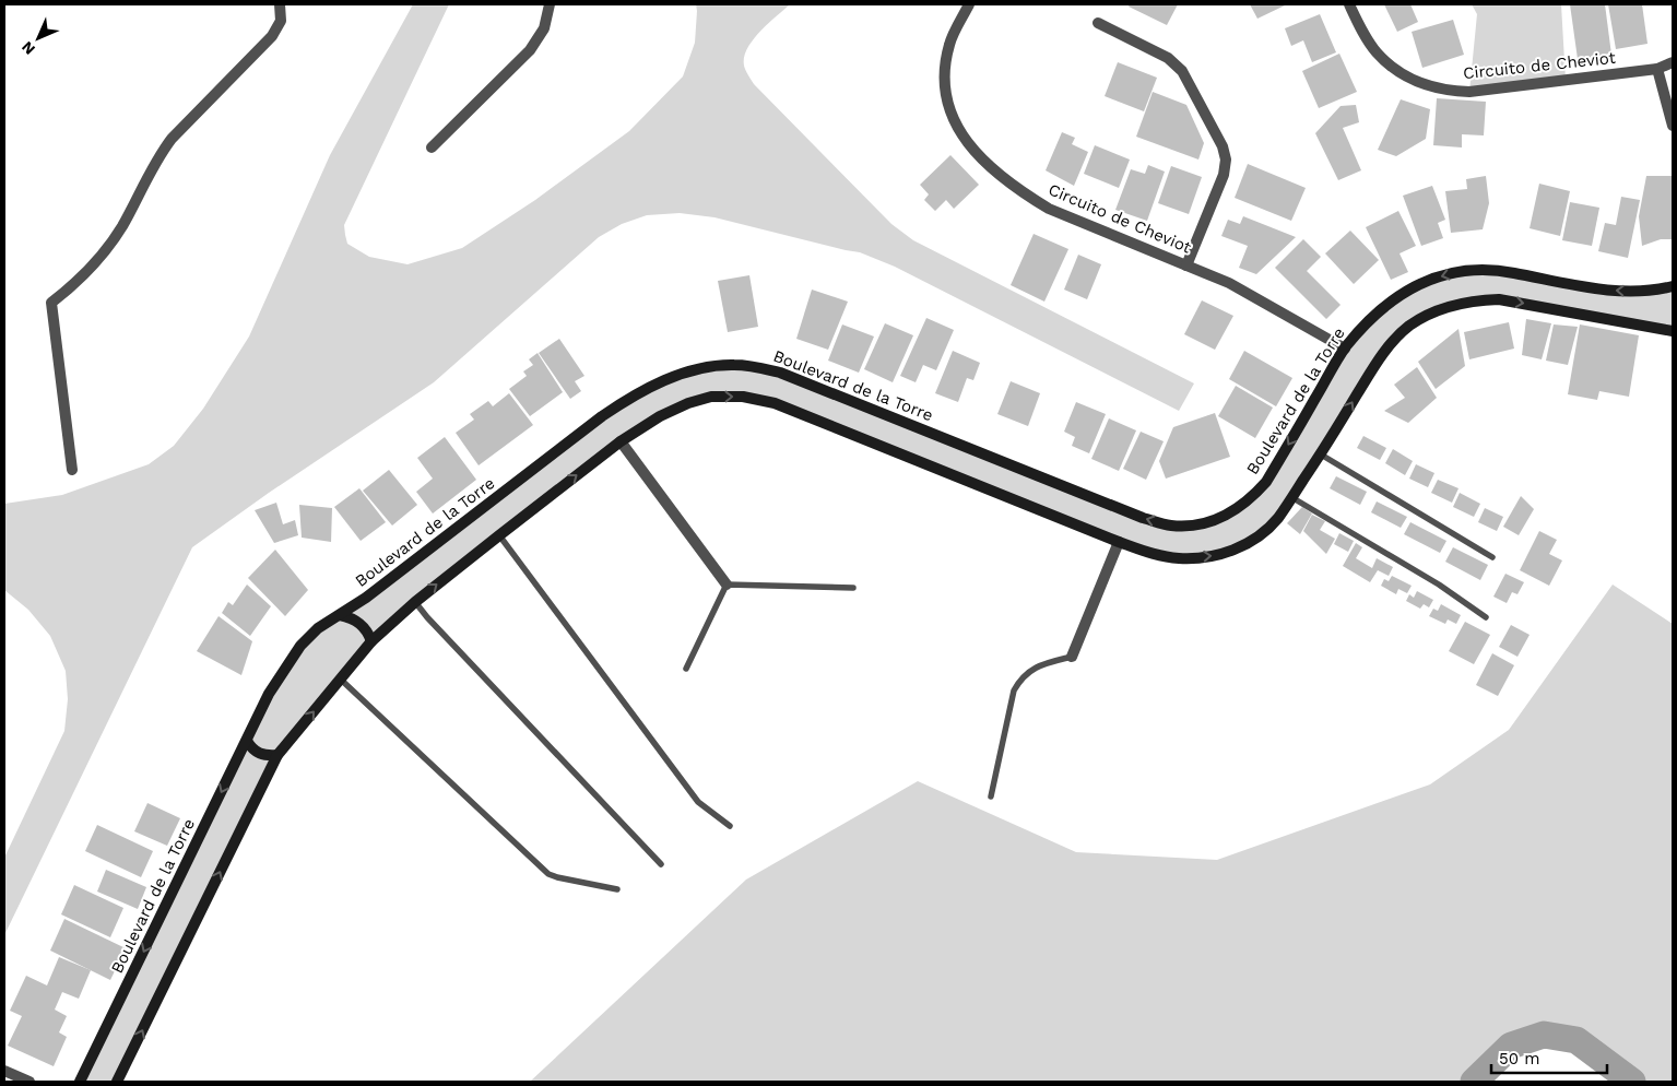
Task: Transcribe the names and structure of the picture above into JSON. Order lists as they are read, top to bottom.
{
  "streets": {
    "street": ["Circuito de Cheviot", "Boulevard de la Torre"]
  },
  "crossings": [
    ["Circuito de Cheviot", "Boulevard de la Torre"]
  ],
  "one_way": ["Boulevard de la Torre"],
  "scale_bar": "50 m",
  "north": "bottom left"
}
